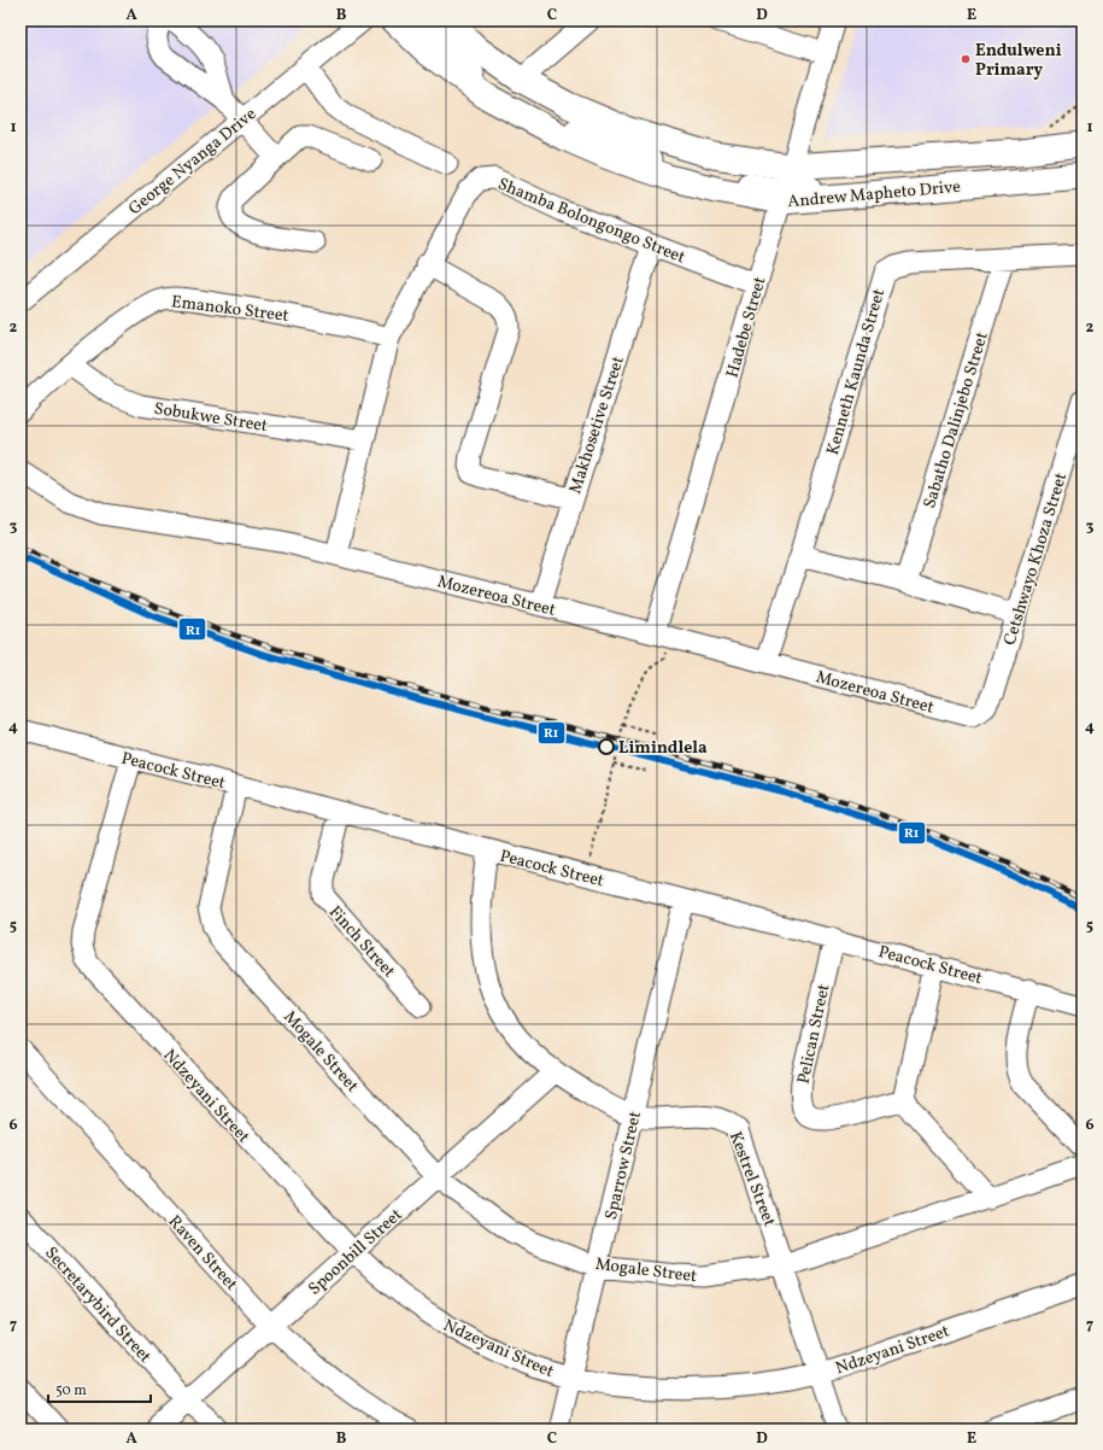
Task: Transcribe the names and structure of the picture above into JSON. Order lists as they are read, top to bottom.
{
  "streets": {
    "main road": ["Andrew Mapheto Drive"],
    "street": [
      "George Nyanga Drive",
      "Shamba Bolongongo Street",
      "Emanoko Street",
      "Hadebe Street",
      "Kenneth Kaunda Street",
      "Sobukwe Street",
      "Sabatho Dalinjebo Street",
      "Makhosetive Street",
      "Cetshwayo Khoza Street",
      "Mozereoa Street",
      "Peacock Street",
      "Finch Street",
      "Pelican Street",
      "Mogale Street",
      "Ndzeyani Street",
      "Sparrow Street",
      "Kestrel Street",
      "Spoonbill Street",
      "Raven Street",
      "Secretarybird Street"
    ]
  },
  "crossings": [
    ["Andrew Mapheto Drive", "Hadebe Street"],
    ["Shamba Bolongongo Street", "Emanoko Street"],
    ["Shamba Bolongongo Street", "Hadebe Street"],
    ["Shamba Bolongongo Street", "Sobukwe Street"],
    ["Shamba Bolongongo Street", "Makhosetive Street"],
    ["Shamba Bolongongo Street", "Mozereoa Street"],
    ["Emanoko Street", "Sobukwe Street"],
    ["Hadebe Street", "Mozereoa Street"],
    ["Kenneth Kaunda Street", "Sabatho Dalinjebo Street"],
    ["Kenneth Kaunda Street", "Mozereoa Street"],
    ["Makhosetive Street", "Mozereoa Street"],
    ["Cetshwayo Khoza Street", "Mozereoa Street"],
    ["Peacock Street", "Finch Street"],
    ["Peacock Street", "Pelican Street"],
    ["Peacock Street", "Mogale Street"],
    ["Peacock Street", "Ndzeyani Street"],
    ["Peacock Street", "Sparrow Street"],
    ["Peacock Street", "Kestrel Street"],
    ["Mogale Street", "Sparrow Street"],
    ["Mogale Street", "Kestrel Street"],
    ["Mogale Street", "Spoonbill Street"],
    ["Ndzeyani Street", "Sparrow Street"],
    ["Ndzeyani Street", "Kestrel Street"],
    ["Ndzeyani Street", "Spoonbill Street"],
    ["Sparrow Street", "Kestrel Street"],
    ["Kestrel Street", "Spoonbill Street"],
    ["Spoonbill Street", "Raven Street"],
    ["Spoonbill Street", "Secretarybird Street"]
  ],
  "places": ["Endulweni Primary", "Limindlela"],
  "lines": ["transit line R1"],
  "scale_bar": "50 m",
  "grid": {
    "columns": [
      "A",
      "B",
      "C",
      "D",
      "E"
    ],
    "rows": [
      "1",
      "2",
      "3",
      "4",
      "5",
      "6",
      "7"
    ]
  }
}
